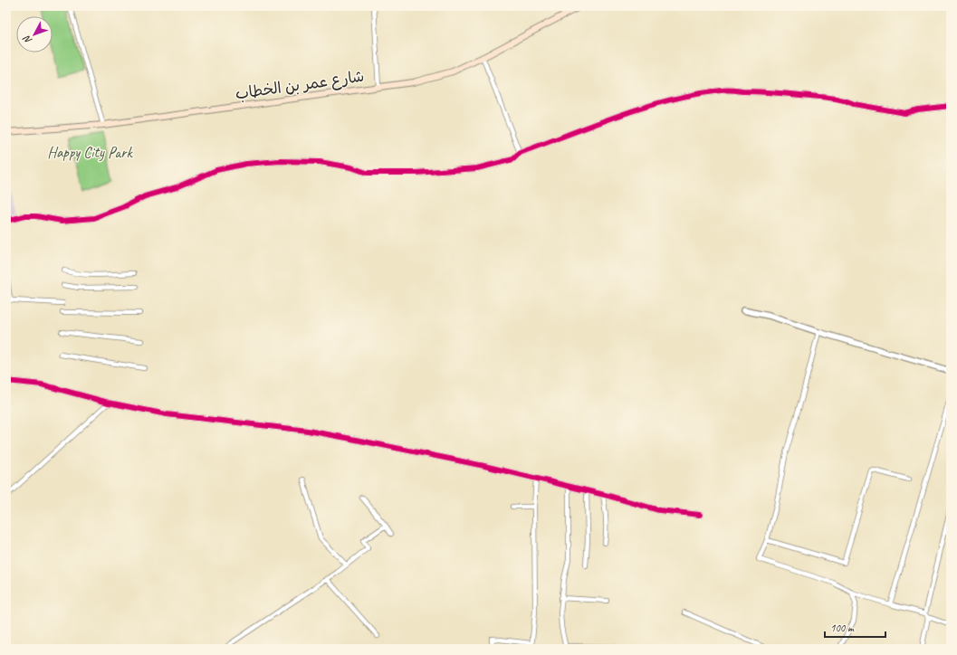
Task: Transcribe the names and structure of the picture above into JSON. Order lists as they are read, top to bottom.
{
  "streets": {
    "main road": ["شارع عمر بن الخطاب"]
  },
  "parks": ["Happy City Park"],
  "scale_bar": "100 m",
  "north": "bottom left"
}
